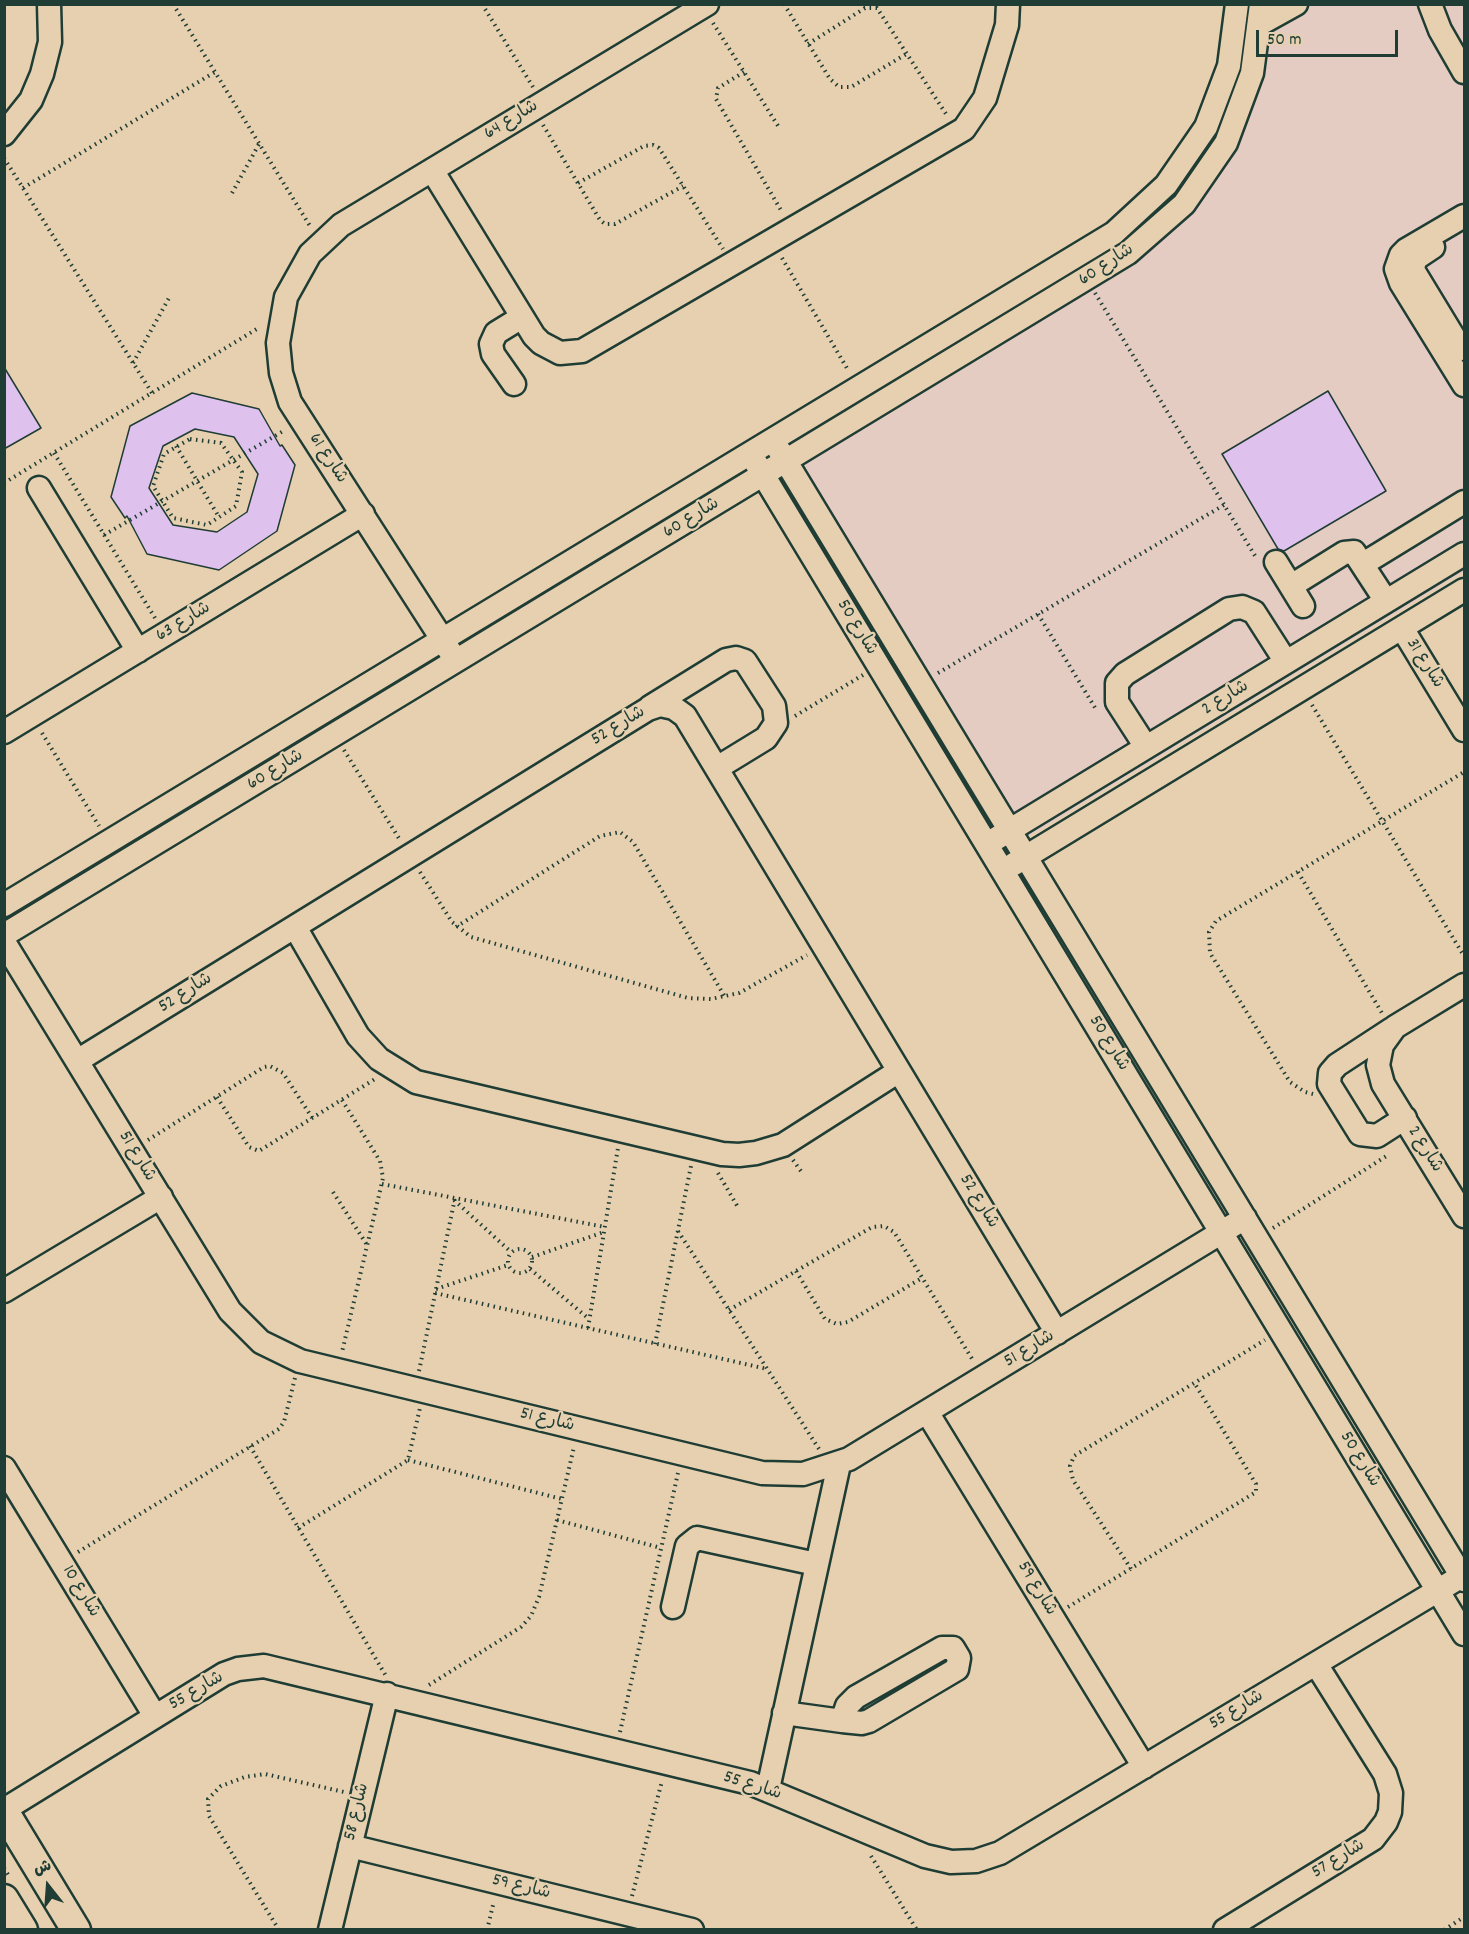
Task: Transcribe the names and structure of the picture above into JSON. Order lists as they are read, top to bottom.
{
  "streets": {
    "street": [
      "شارع 64",
      "شارع 60",
      "شارع 61",
      "شارع 63",
      "شارع 50",
      "شارع 31",
      "شارع 2",
      "شارع 52",
      "شارع 51",
      "شارع 59",
      "شارع 10",
      "شارع 55",
      "شارع 58",
      "شارع 57"
    ]
  },
  "crossings": [
    ["شارع 64", "شارع 61"],
    ["شارع 60", "شارع 61"],
    ["شارع 60", "شارع 50"],
    ["شارع 61", "شارع 63"],
    ["شارع 50", "شارع 2"],
    ["شارع 50", "شارع 51"],
    ["شارع 50", "شارع 55"],
    ["شارع 31", "شارع 2"],
    ["شارع 52", "شارع 51"],
    ["شارع 51", "شارع 59"],
    ["شارع 59", "شارع 55"],
    ["شارع 59", "شارع 58"],
    ["شارع 10", "شارع 55"],
    ["شارع 55", "شارع 58"],
    ["شارع 55", "شارع 57"]
  ],
  "scale_bar": "50 m",
  "north": "top"
}
